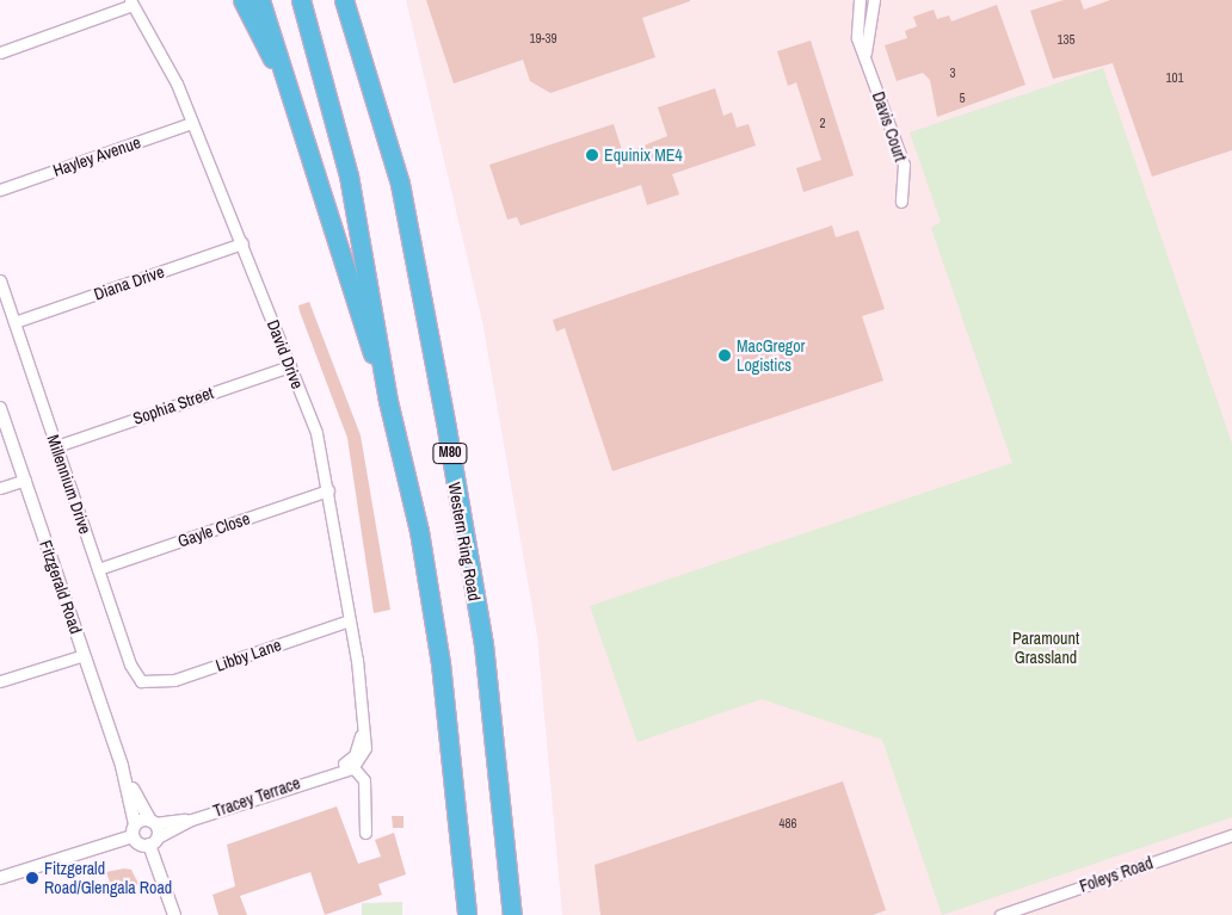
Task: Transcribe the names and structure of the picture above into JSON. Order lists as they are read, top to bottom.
{
  "streets": {
    "highway": ["M80", "Western Ring Road"],
    "street": [
      "Davis Court",
      "Hayley Avenue",
      "Diana Drive",
      "David Drive",
      "Sophia Street",
      "Millennium Drive",
      "Gayle Close",
      "Fitzgerald Road",
      "Libby Lane",
      "Tracey Terrace",
      "Foleys Road"
    ]
  },
  "crossings": [
    ["Hayley Avenue", "David Drive"],
    ["Diana Drive", "David Drive"],
    ["Diana Drive", "Millennium Drive"],
    ["David Drive", "Sophia Street"],
    ["David Drive", "Gayle Close"],
    ["David Drive", "Libby Lane"],
    ["David Drive", "Tracey Terrace"],
    ["Sophia Street", "Millennium Drive"],
    ["Millennium Drive", "Gayle Close"],
    ["Millennium Drive", "Libby Lane"],
    ["Fitzgerald Road", "Tracey Terrace"]
  ],
  "parks": ["Paramount Grassland"],
  "places": ["Equinix ME4", "MacGregor Logistics", "Fitzgerald Road/Glengala Road"],
  "house_numbers": [
    "19-39",
    "135",
    "3",
    "101",
    "5",
    "2",
    "486"
  ]
}
